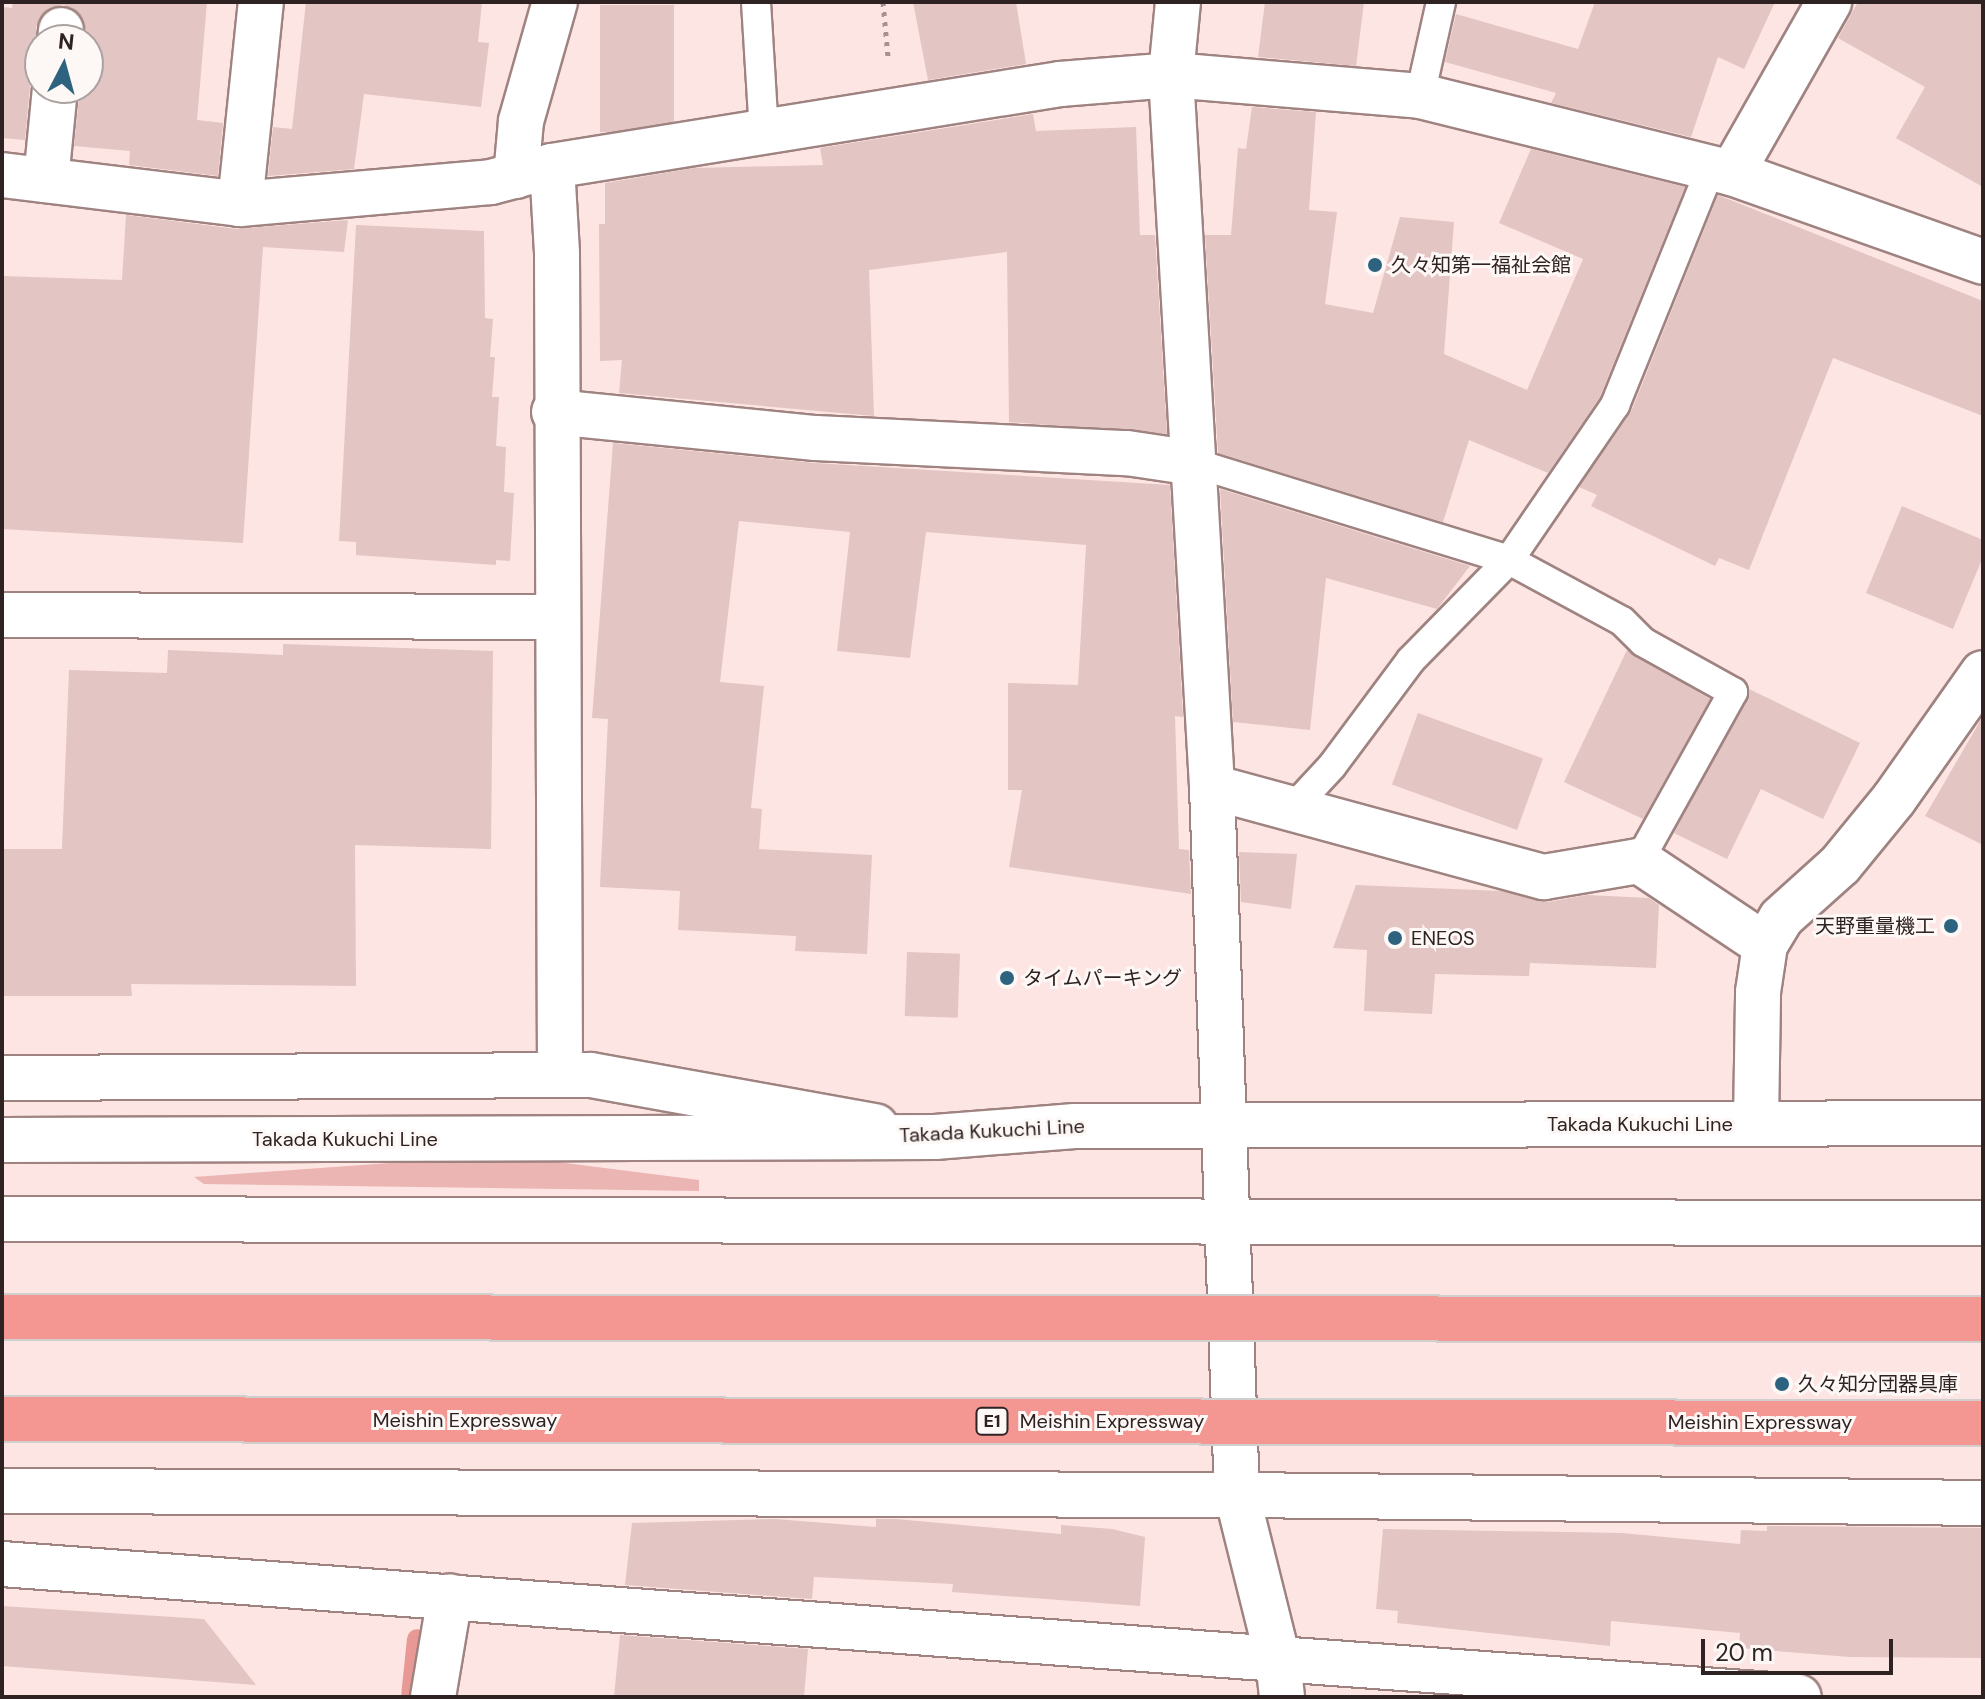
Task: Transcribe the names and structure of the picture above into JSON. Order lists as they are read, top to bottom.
{
  "streets": {
    "highway": ["Meishin Expressway", "E1"],
    "street": ["Takada Kukuchi Line"]
  },
  "places": [
    "久々知第一福祉会館",
    "天野重量機工",
    "ENEOS",
    "タイムパーキング",
    "久々知分団器具庫"
  ],
  "scale_bar": "20 m",
  "north": "top"
}
